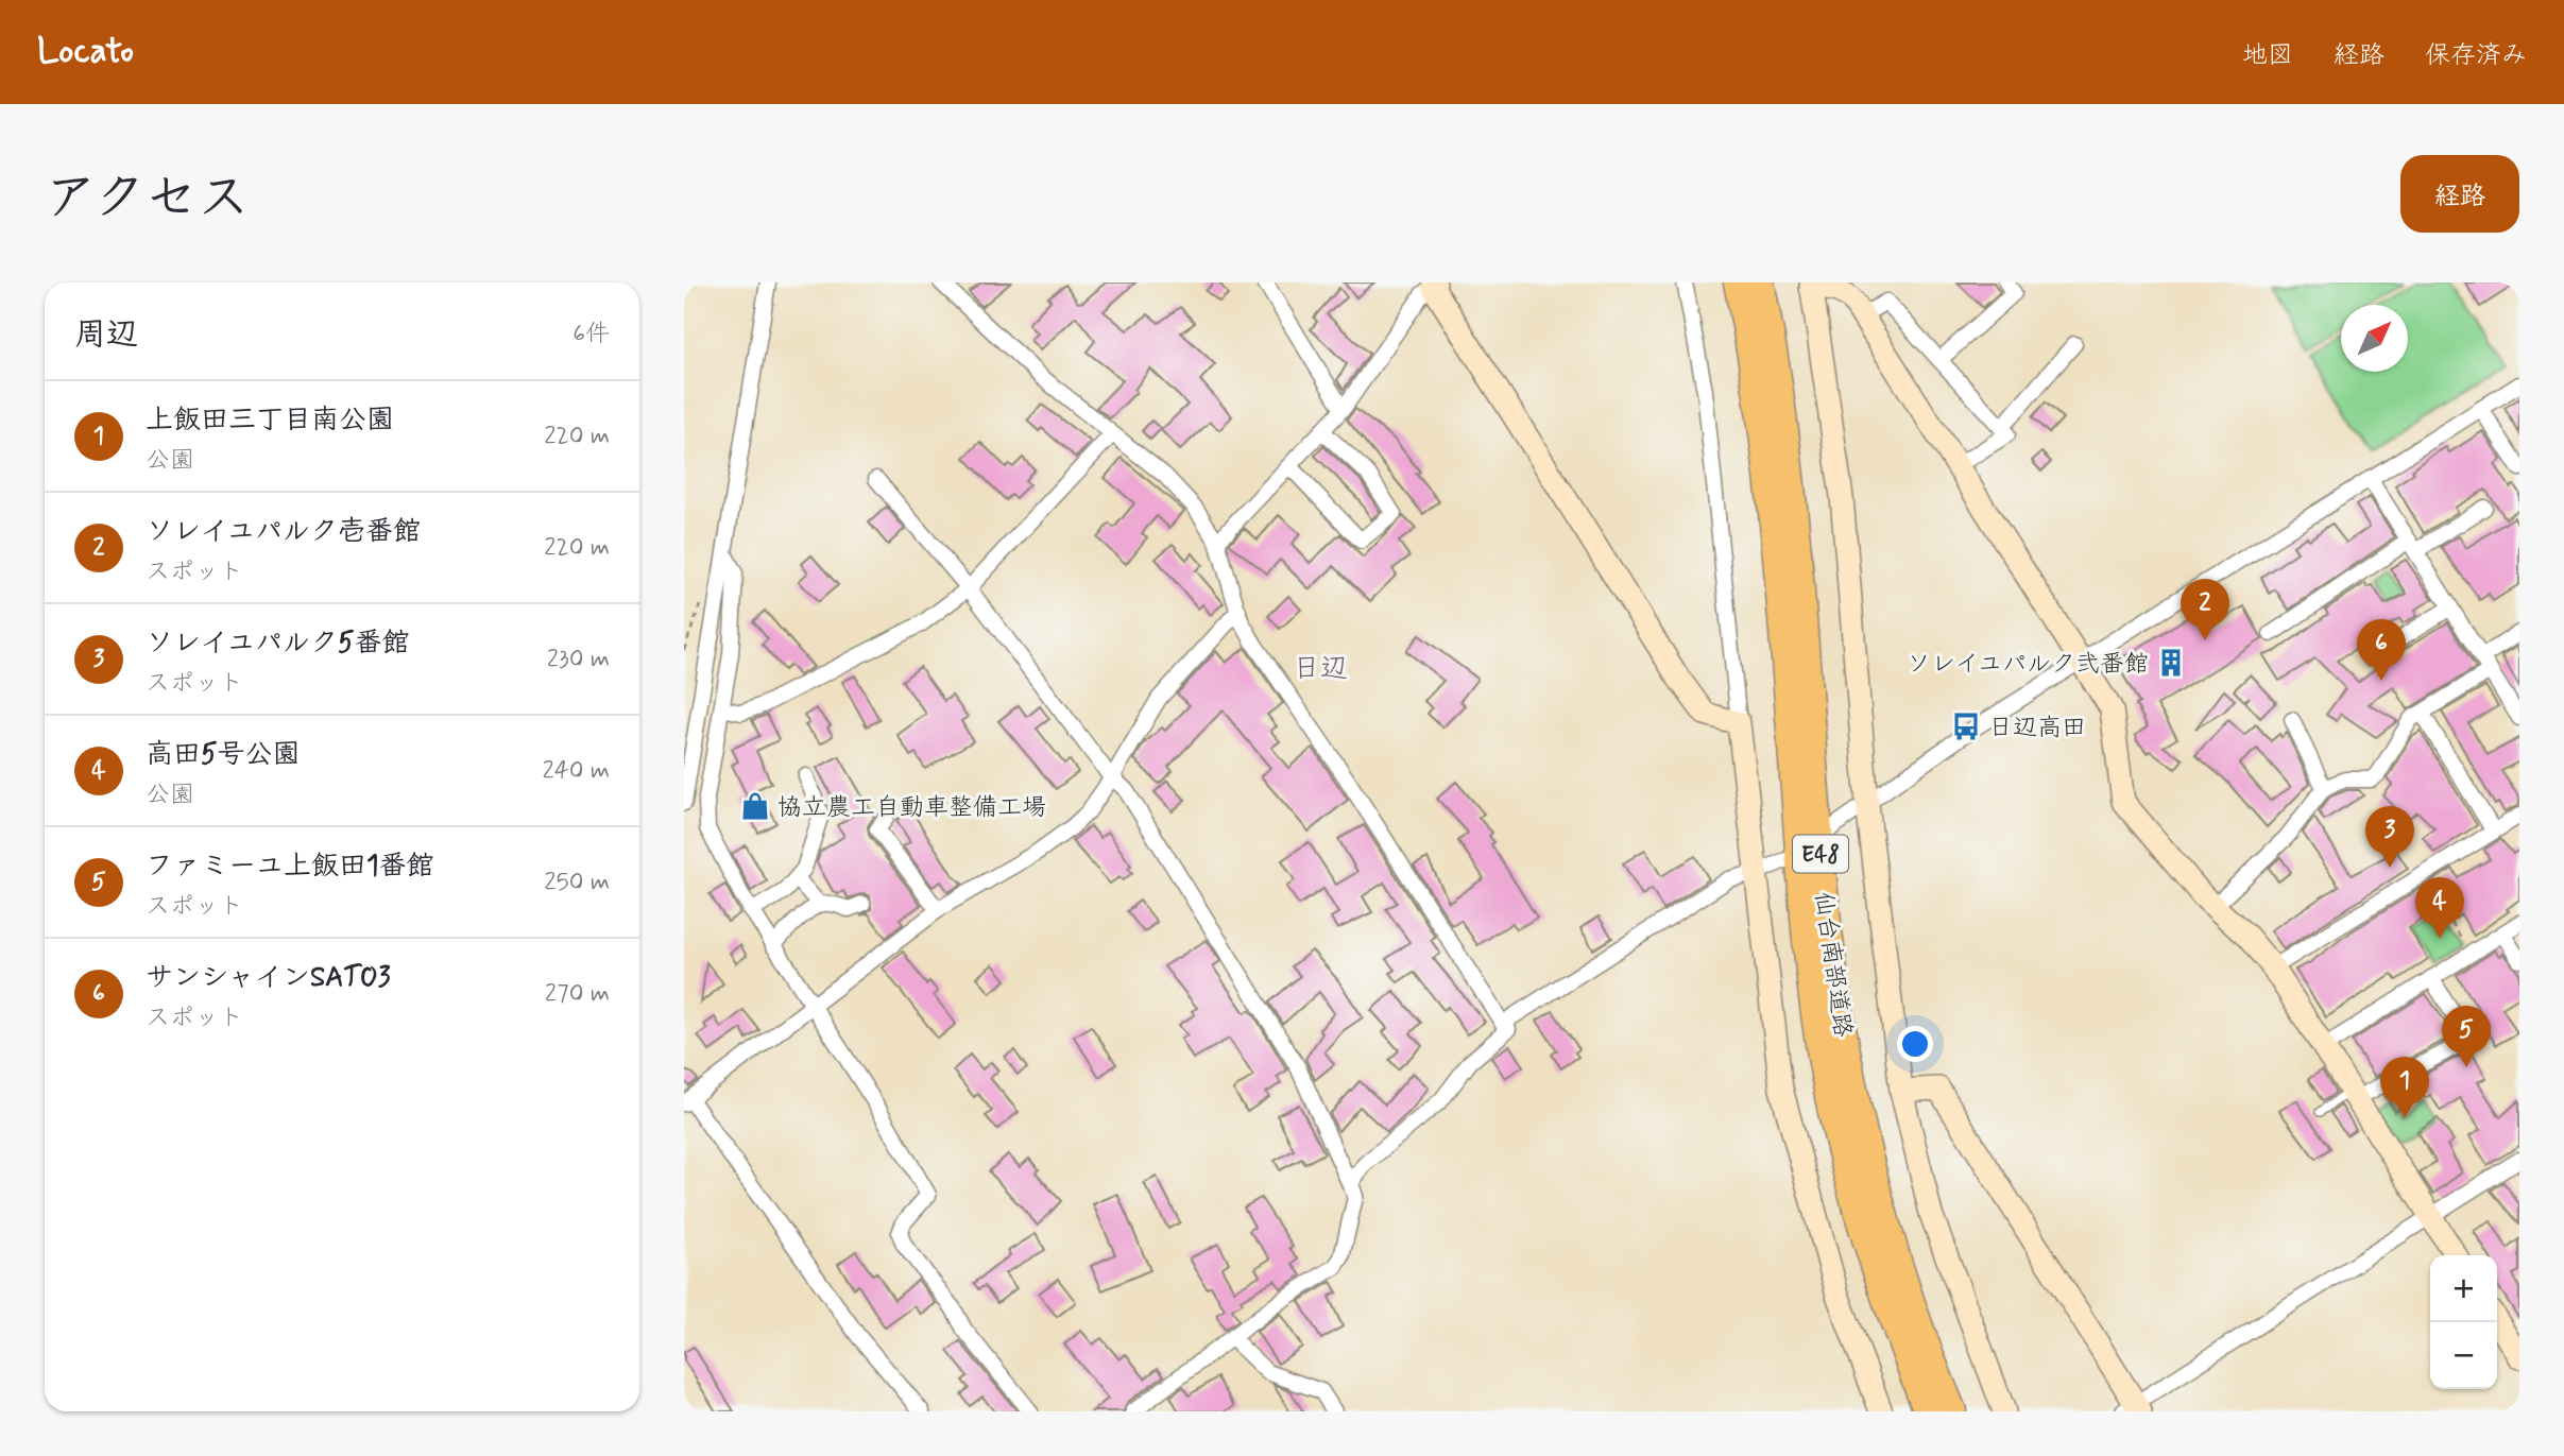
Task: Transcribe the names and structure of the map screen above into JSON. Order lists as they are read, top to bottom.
{
  "streets": {
    "highway": ["E48", "仙台南部道路"]
  },
  "districts": ["日辺"],
  "places": {
    "building": ["ソレイユパルク弐番館"],
    "bus stop": ["日辺高田"],
    "shop": ["協立農工自動車整備工場"]
  },
  "north": "top right",
  "page": {
    "header": "Locato",
    "nav": ["地図", "経路", "保存済み"],
    "title": "アクセス",
    "buttons": "経路",
    "heading": ["周辺", "6件"],
    "list": [
      {
        "mark": "1",
        "name": "上飯田三丁目南公園",
        "note": "公園",
        "value": "220 m"
      },
      {
        "mark": "2",
        "name": "ソレイユパルク壱番館",
        "note": "スポット",
        "value": "220 m"
      },
      {
        "mark": "3",
        "name": "ソレイユパルク5番館",
        "note": "スポット",
        "value": "230 m"
      },
      {
        "mark": "4",
        "name": "高田5号公園",
        "note": "公園",
        "value": "240 m"
      },
      {
        "mark": "5",
        "name": "ファミーユ上飯田1番館",
        "note": "スポット",
        "value": "250 m"
      },
      {
        "mark": "6",
        "name": "サンシャインSATO3",
        "note": "スポット",
        "value": "270 m"
      }
    ],
    "pins": [
      "2",
      "6",
      "3",
      "4",
      "5",
      "1"
    ],
    "map_buttons": ["+", "−"]
  }
}
